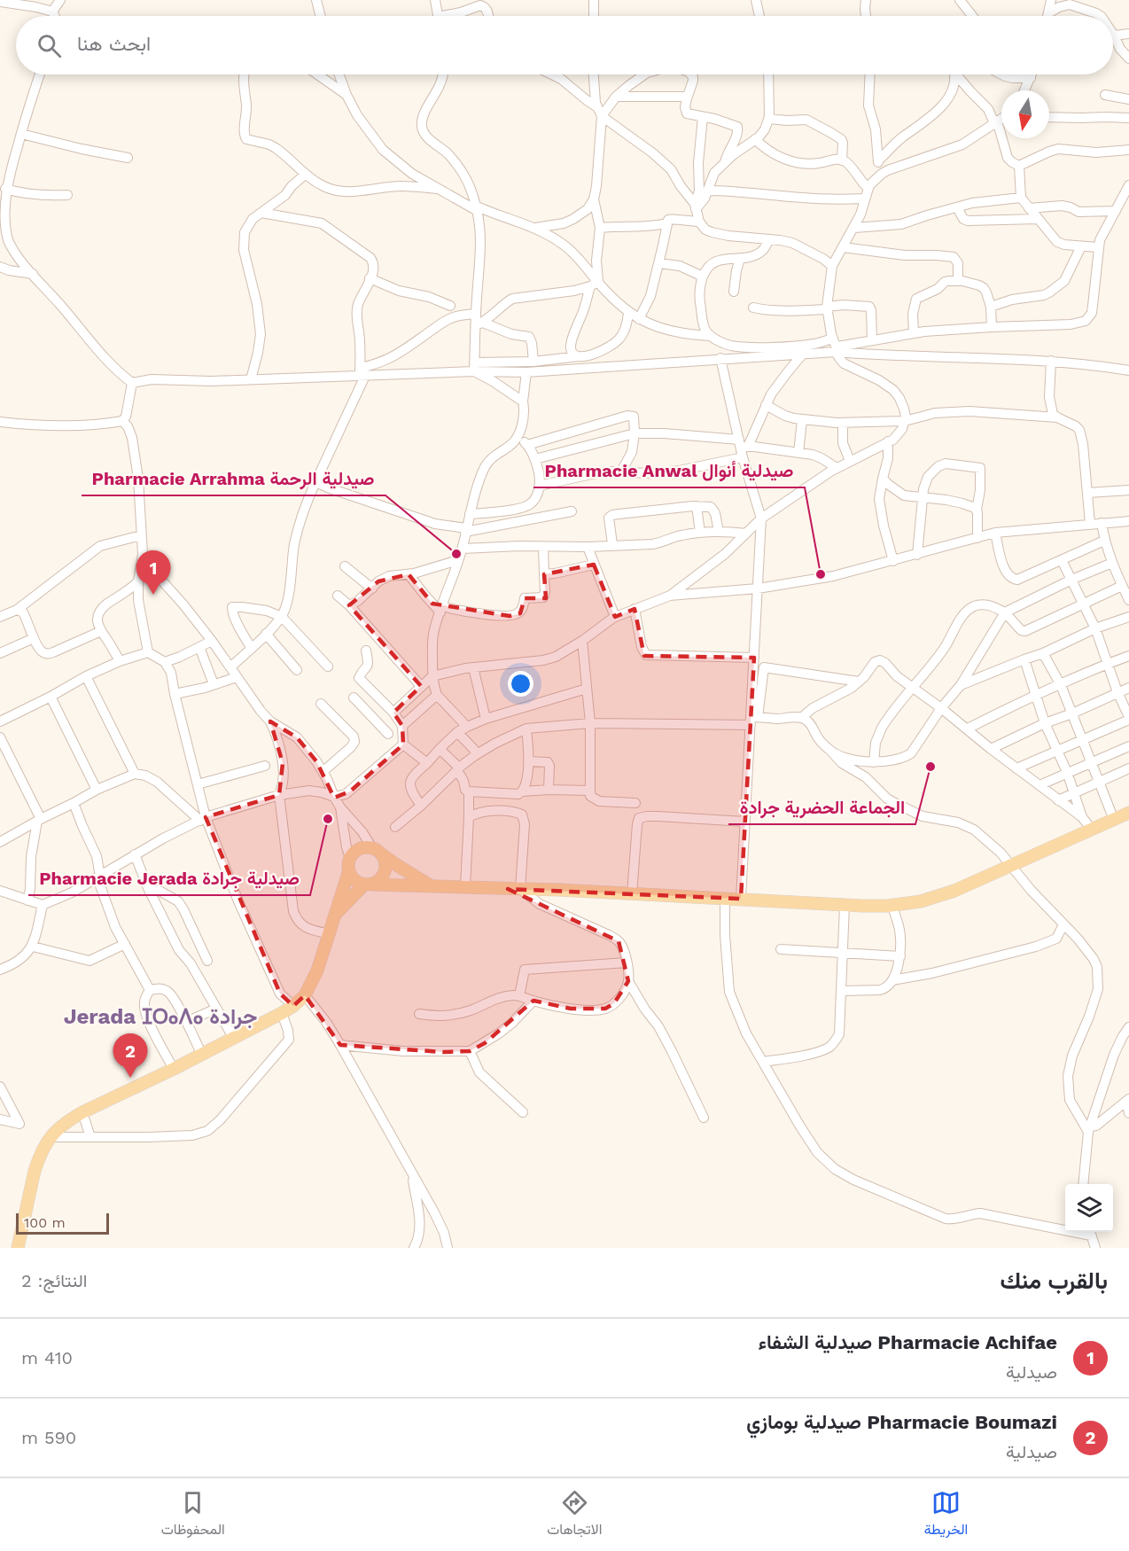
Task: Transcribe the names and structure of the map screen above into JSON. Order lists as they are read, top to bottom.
{
  "districts": ["Jerada ⵊⵔⴰⴷⴰ جرادة"],
  "places": [
    "Pharmacie Arrahma صيدلية الرحمة",
    "Pharmacie Anwal صيدلية أنوال",
    "الجماعة الحضرية جرادة",
    "Pharmacie Jerada صيدلية جرادة"
  ],
  "scale_bar": "100 m",
  "north": "bottom",
  "page": {
    "search": "ابحث هنا",
    "pins": ["1", "2"],
    "scale": "100 m",
    "heading": ["بالقرب منك", "النتائج: 2"],
    "list": [
      {
        "mark": "1",
        "name": "Pharmacie Achifae صيدلية الشفاء",
        "note": "صيدلية",
        "value": "410 m"
      },
      {
        "mark": "2",
        "name": "Pharmacie Boumazi صيدلية بومازي",
        "note": "صيدلية",
        "value": "590 m"
      }
    ],
    "nav": ["الخريطة", "الاتجاهات", "المحفوظات"]
  }
}
